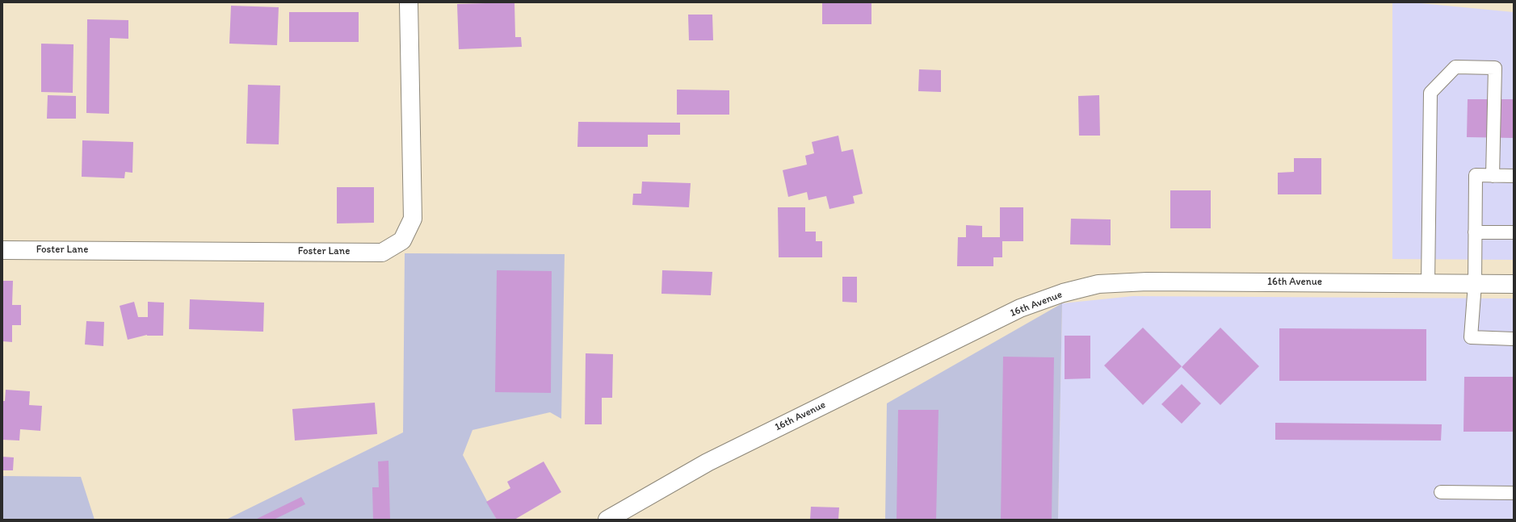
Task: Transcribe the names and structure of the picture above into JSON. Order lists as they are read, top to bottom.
{
  "streets": {
    "street": ["Foster Lane", "16th Avenue"]
  }
}
